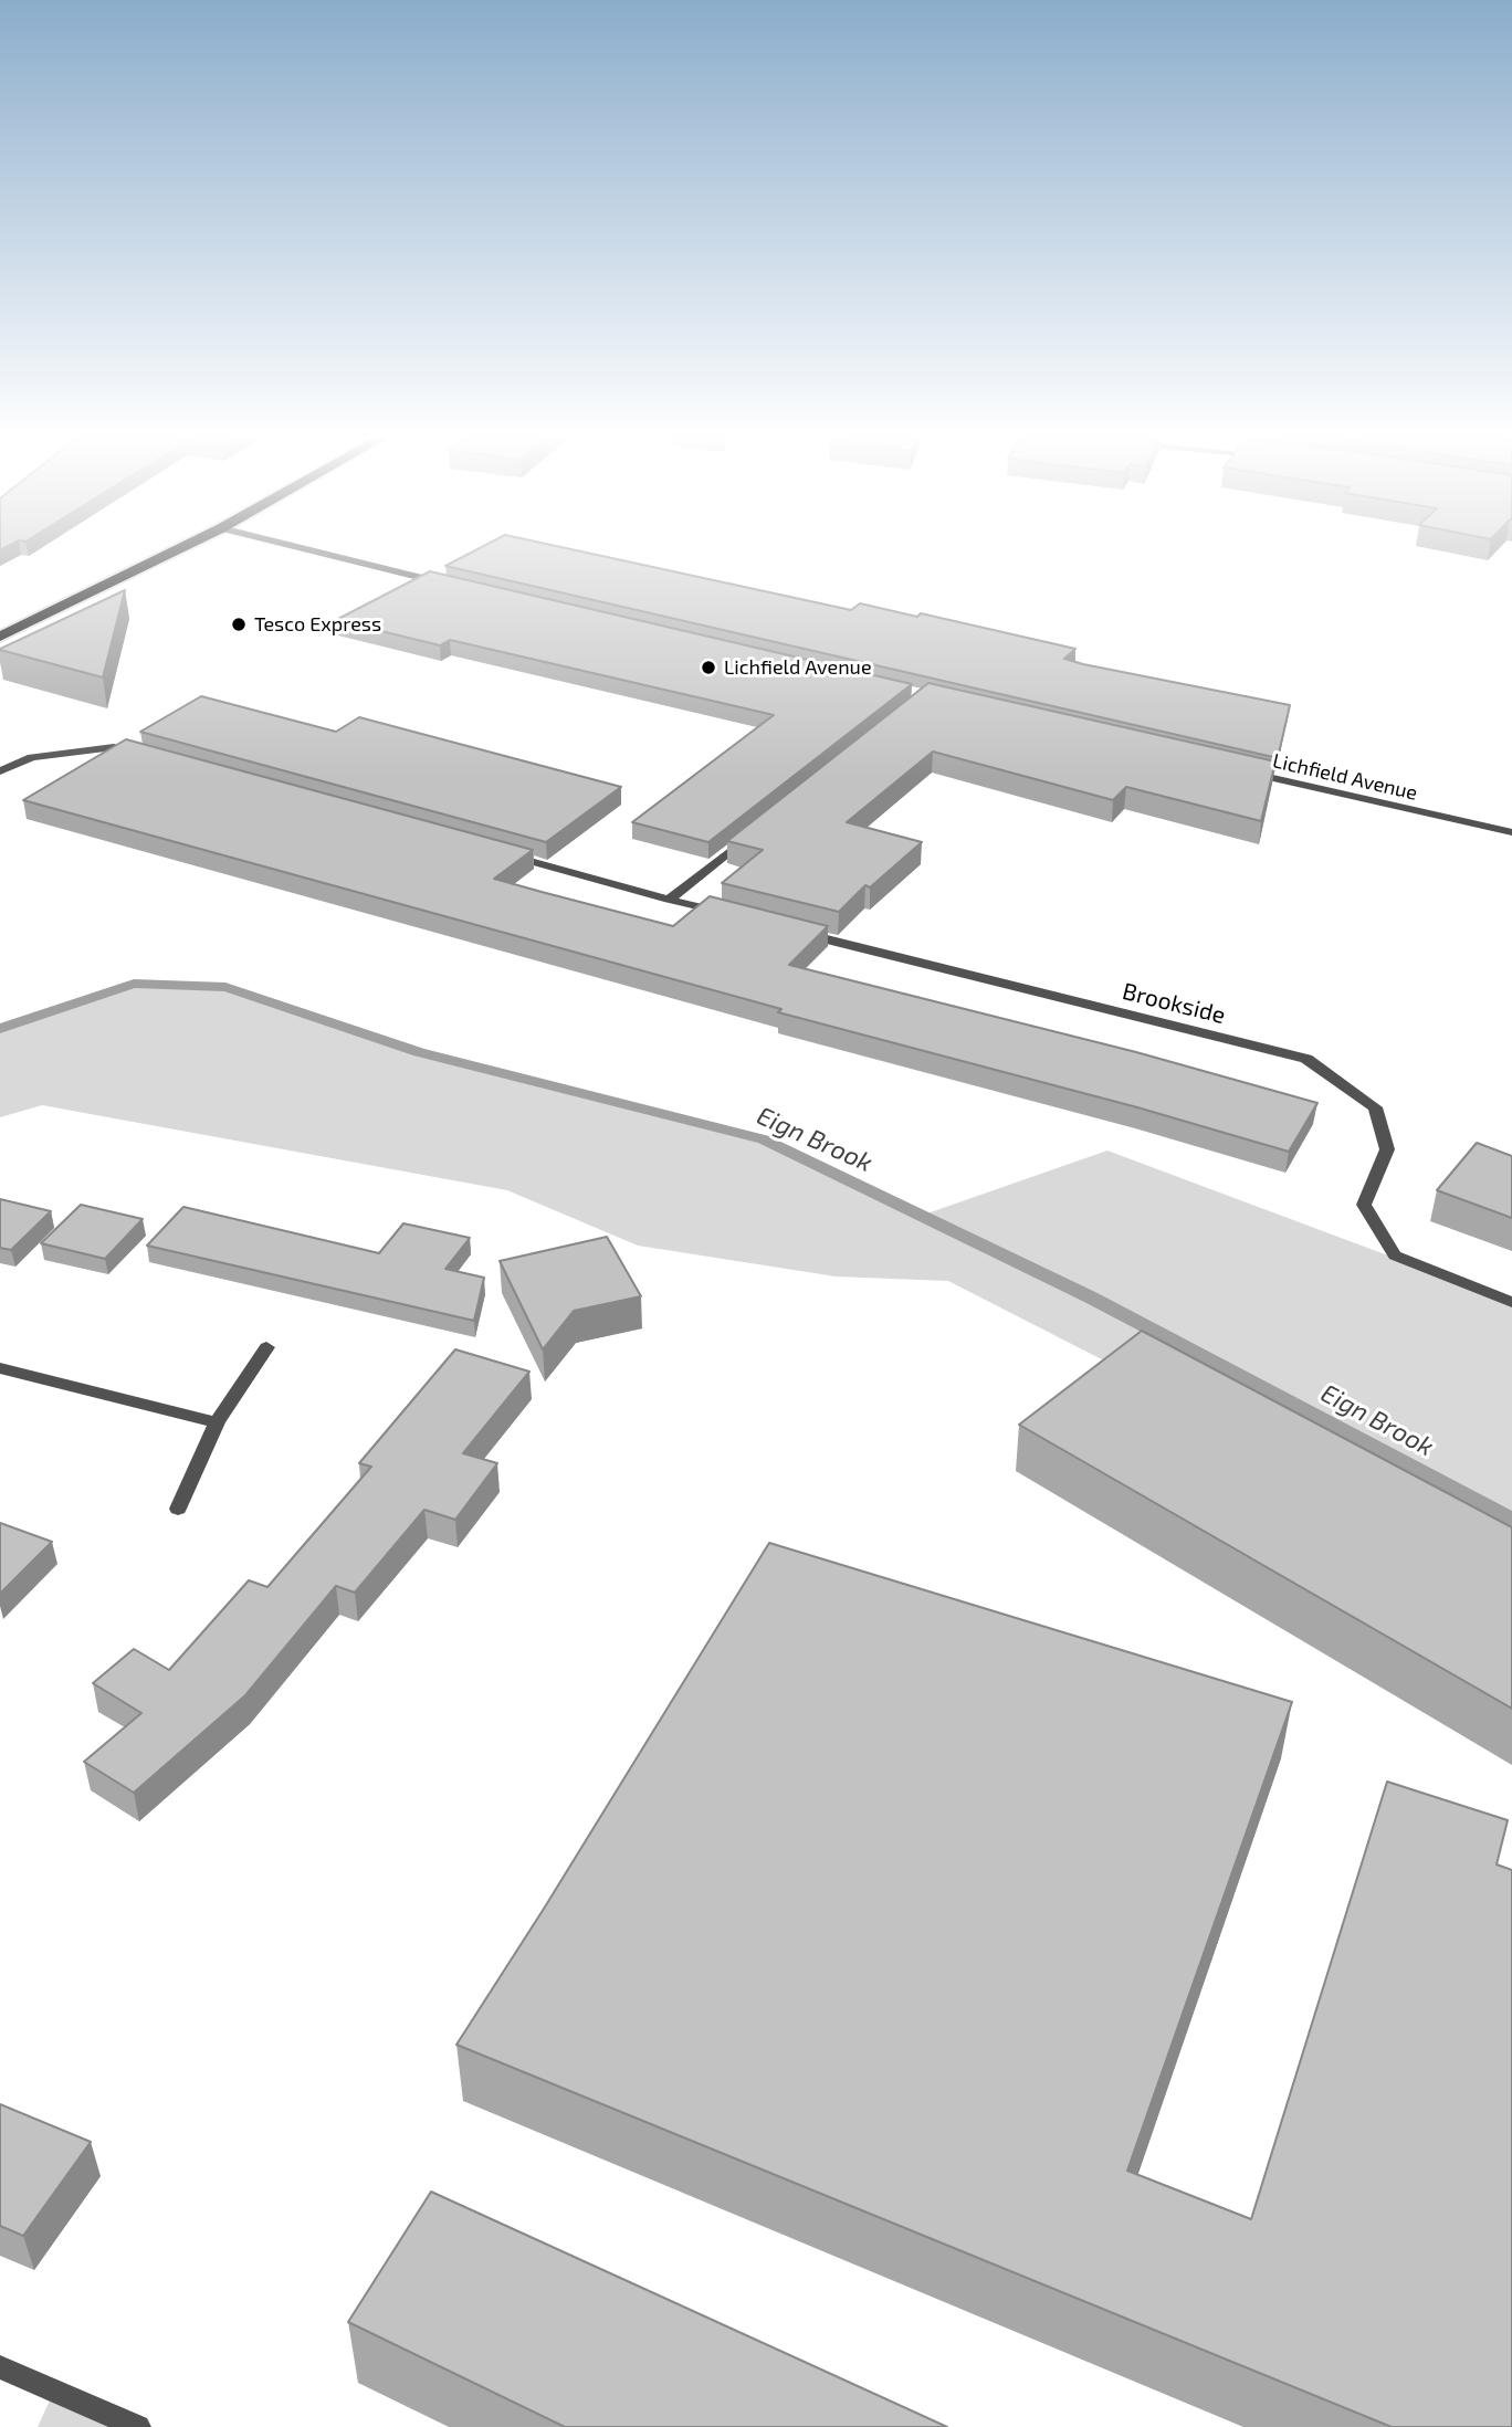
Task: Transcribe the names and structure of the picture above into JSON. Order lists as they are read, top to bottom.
{
  "streets": {
    "street": ["Lichfield Avenue", "Brookside"]
  },
  "water": ["Eign Brook"],
  "places": ["Tesco Express", "Lichfield Avenue"]
}
